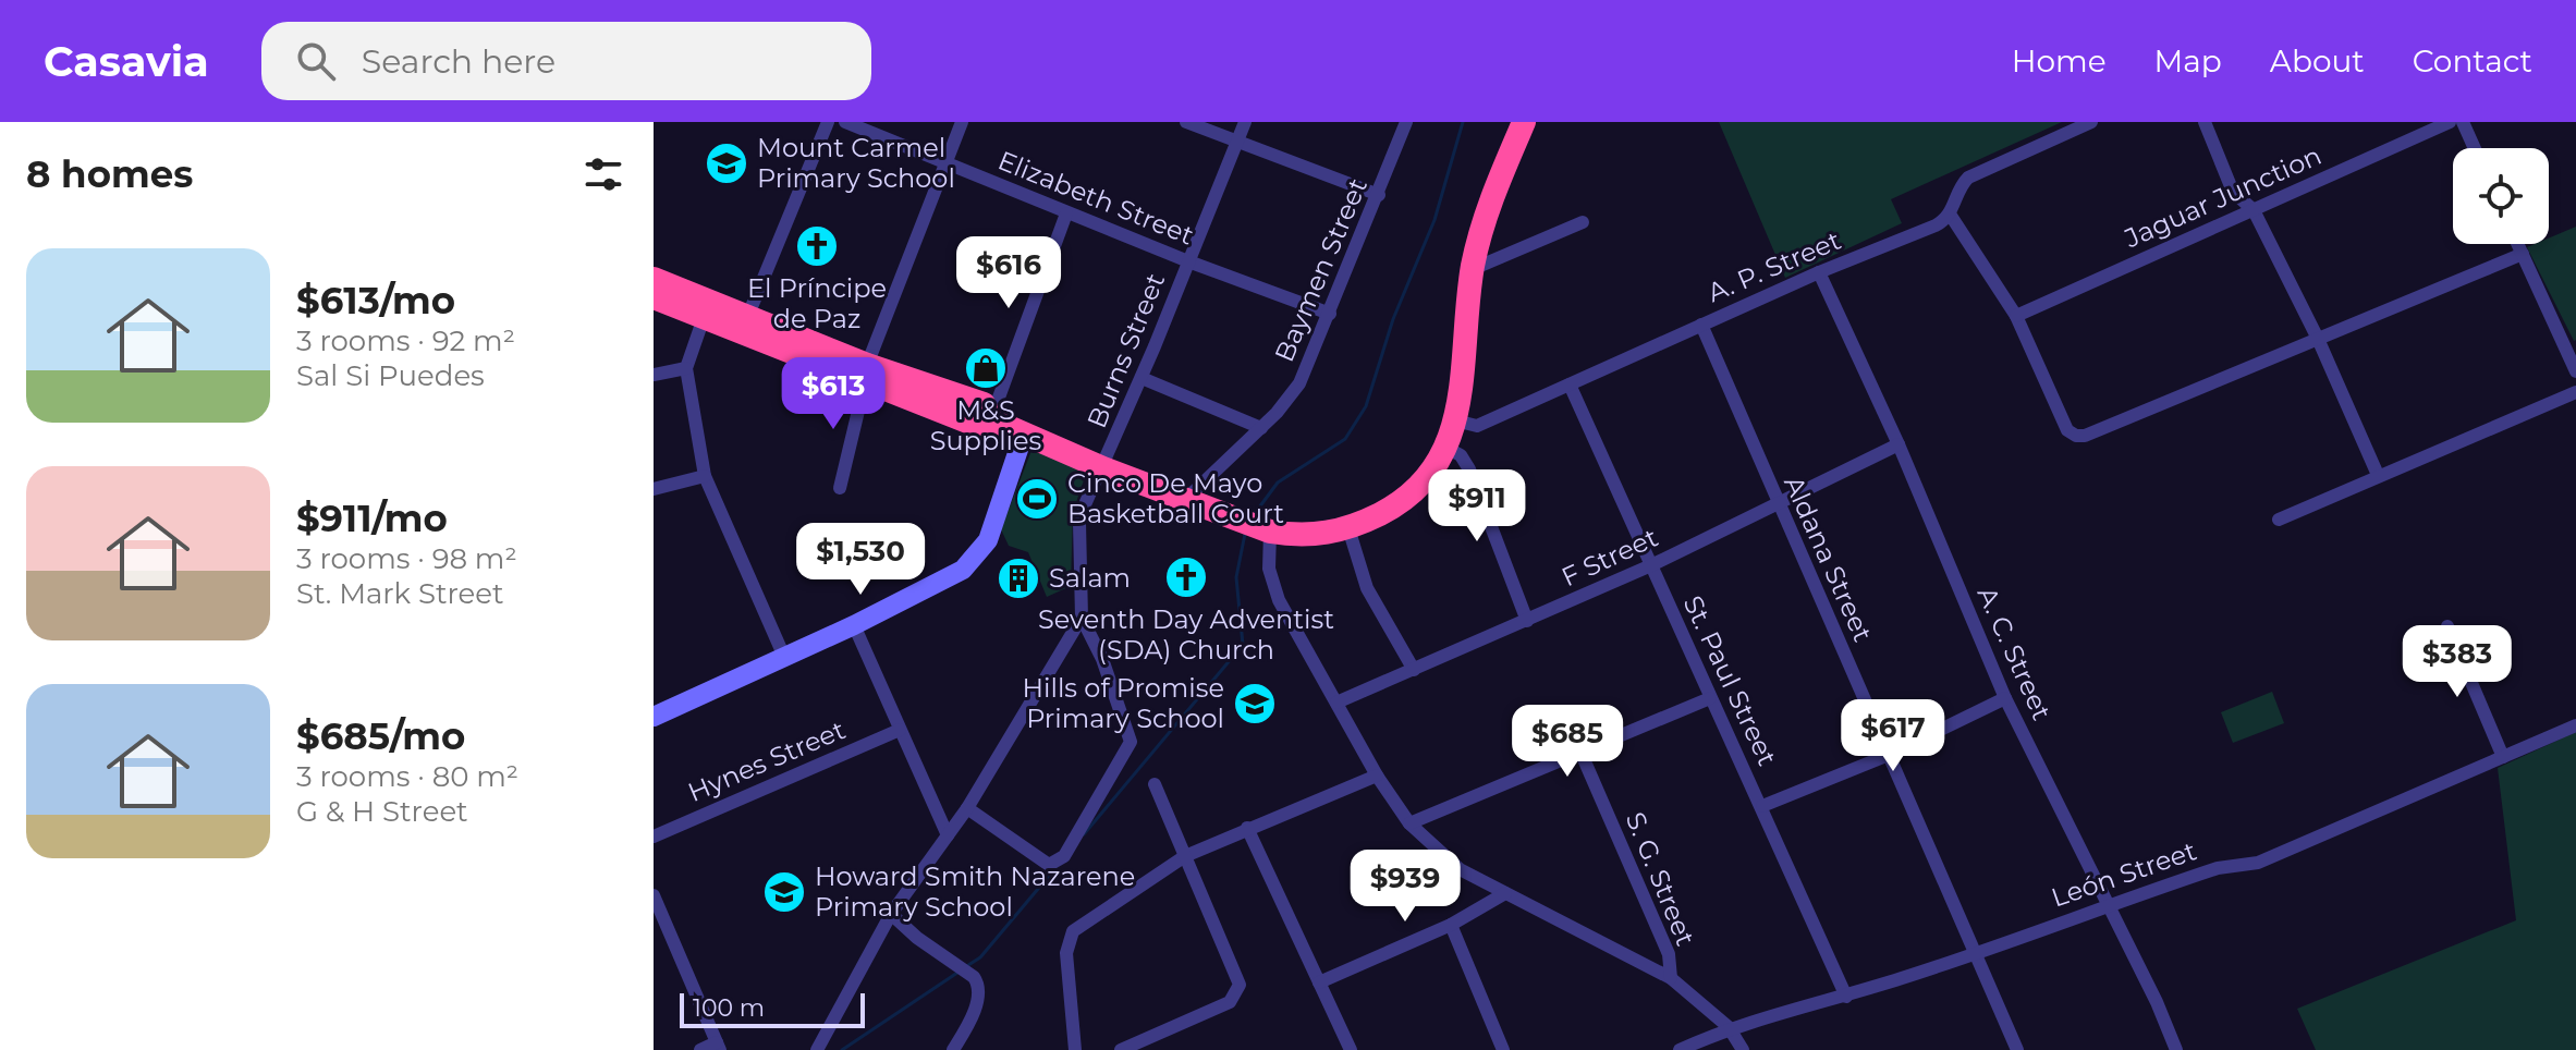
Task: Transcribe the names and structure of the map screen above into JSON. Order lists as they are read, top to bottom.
{
  "streets": {
    "street": [
      "Jaguar Junction",
      "Elizabeth Street",
      "A. P. Street",
      "Baymen Street",
      "Burns Street",
      "F Street",
      "Aldana Street",
      "A. C. Street",
      "St. Paul Street",
      "Hynes Street",
      "León Street",
      "S. G. Street"
    ]
  },
  "crossings": [
    ["Elizabeth Street", "Baymen Street"],
    ["Elizabeth Street", "Burns Street"],
    ["A. P. Street", "Aldana Street"],
    ["A. P. Street", "A. C. Street"],
    ["A. P. Street", "St. Paul Street"],
    ["F Street", "Aldana Street"],
    ["F Street", "A. C. Street"],
    ["F Street", "St. Paul Street"],
    ["Aldana Street", "León Street"],
    ["A. C. Street", "León Street"],
    ["St. Paul Street", "León Street"]
  ],
  "places": {
    "school or university": ["Mount Carmel Primary School", "Hills of Promise Primary School", "Howard Smith Nazarene Primary School"],
    "church": ["El Príncipe de Paz", "Seventh Day Adventist (SDA) Church"],
    "shop": ["M&S Supplies"],
    "sports": ["Cinco De Mayo Basketball Court"],
    "building": ["Salam"]
  },
  "scale_bar": "100 m",
  "page": {
    "header": "Casavia",
    "search": "Search here",
    "nav": [
      "Home",
      "Map",
      "About",
      "Contact"
    ],
    "heading": "8 homes",
    "list": [
      {
        "name": "$613/mo",
        "note": "3 rooms · 92 m² · Sal Si Puedes"
      },
      {
        "name": "$911/mo",
        "note": "3 rooms · 98 m² · St. Mark Street"
      },
      {
        "name": "$685/mo",
        "note": "3 rooms · 80 m² · G & H Street"
      }
    ],
    "price": [
      "$616",
      "$613",
      "$911",
      "$1,530",
      "$383",
      "$617",
      "$685",
      "$939"
    ],
    "scale": "100 m"
  }
}
